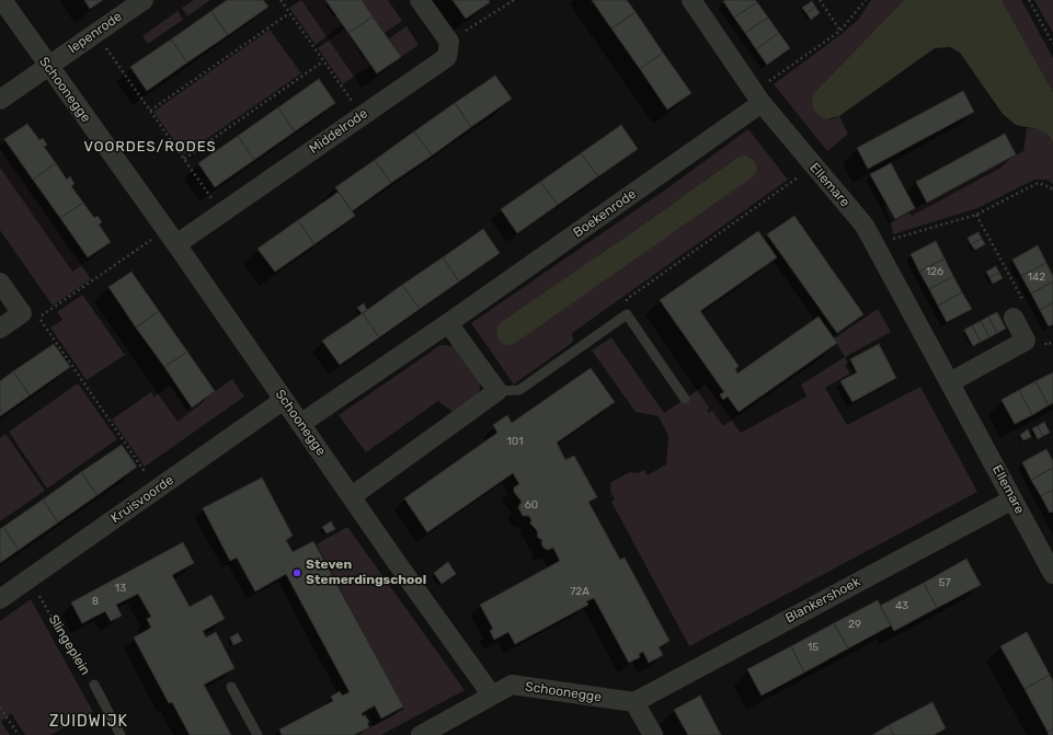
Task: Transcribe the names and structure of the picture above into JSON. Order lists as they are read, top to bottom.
{
  "streets": {
    "street": [
      "Iepenrode",
      "Schoonegge",
      "Middelrode",
      "Ellemare",
      "Boekenrode",
      "Kruisvoorde",
      "Blankershoek"
    ],
    "lane": ["Slingeplein"]
  },
  "crossings": [
    ["Iepenrode", "Schoonegge"],
    ["Schoonegge", "Middelrode"],
    ["Schoonegge", "Boekenrode"],
    ["Schoonegge", "Kruisvoorde"],
    ["Schoonegge", "Blankershoek"],
    ["Ellemare", "Boekenrode"],
    ["Ellemare", "Blankershoek"],
    ["Kruisvoorde", "Slingeplein"]
  ],
  "districts": ["VOORDES/RODES", "ZUIDWIJK"],
  "places": ["Steven Stemerdingschool"],
  "house_numbers": [
    "126",
    "142",
    "101",
    "60",
    "57",
    "13",
    "72A",
    "8",
    "43",
    "29",
    "15"
  ]
}
